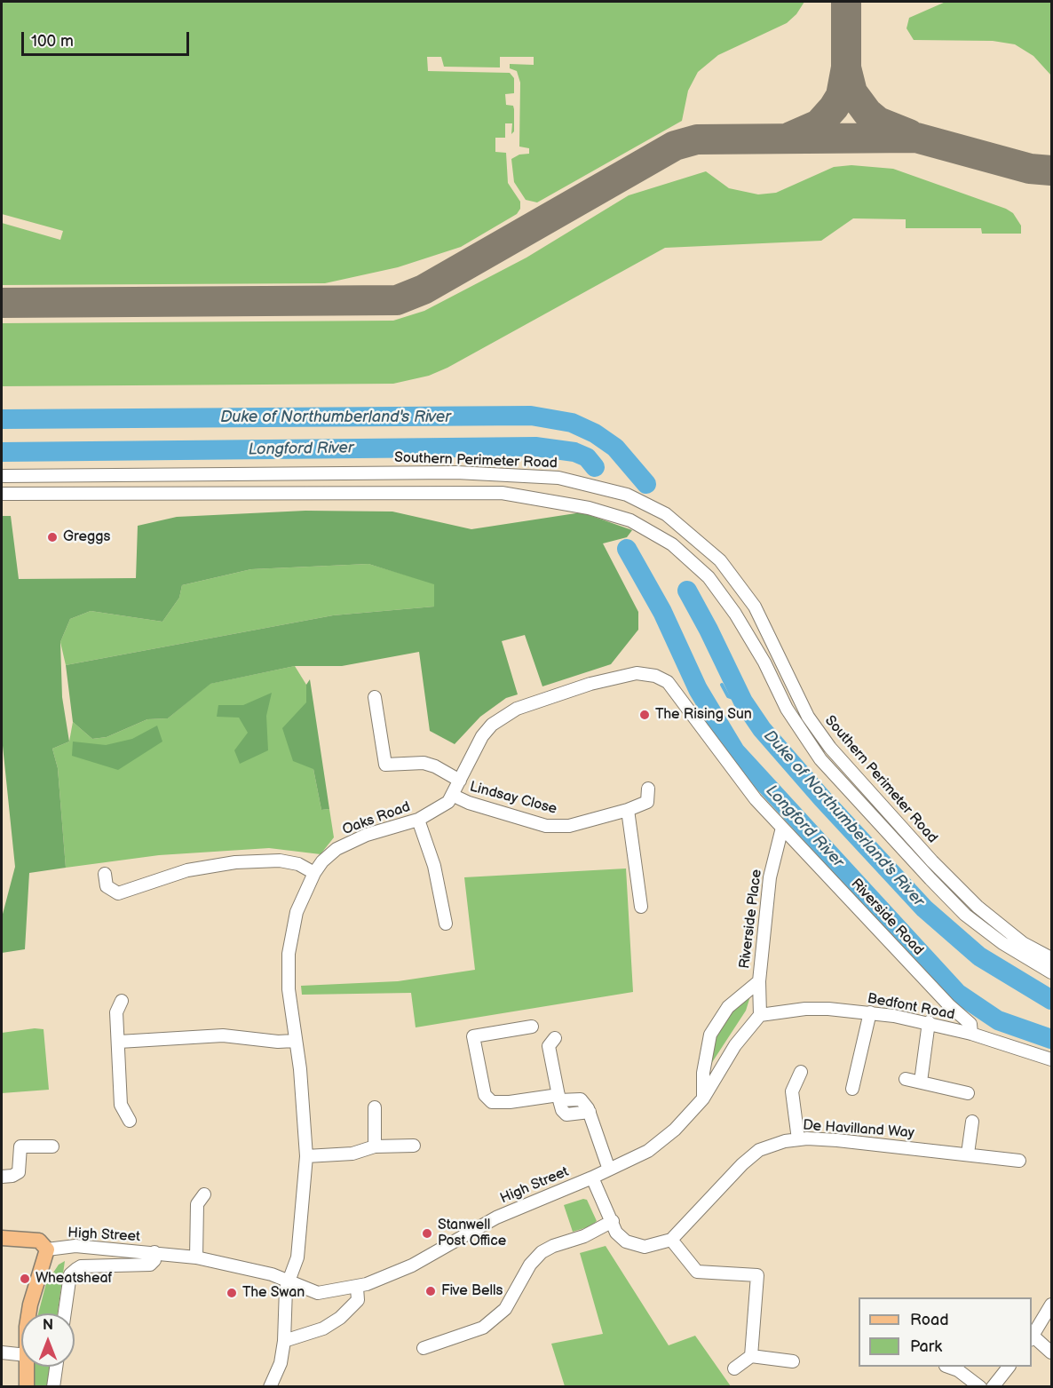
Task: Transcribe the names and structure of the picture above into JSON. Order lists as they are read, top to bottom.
{
  "streets": {
    "street": [
      "Southern Perimeter Road",
      "Lindsay Close",
      "Oaks Road",
      "Riverside Road",
      "Riverside Place",
      "Bedfont Road",
      "De Havilland Way",
      "High Street"
    ]
  },
  "crossings": [
    ["Lindsay Close", "Oaks Road"],
    ["Oaks Road", "Riverside Road"],
    ["Oaks Road", "High Street"],
    ["Riverside Road", "Riverside Place"],
    ["Riverside Road", "Bedfont Road"],
    ["Riverside Place", "Bedfont Road"],
    ["Riverside Place", "High Street"],
    ["Bedfont Road", "High Street"]
  ],
  "water": ["Duke of Northumberland's River", "Longford River"],
  "places": [
    "Greggs",
    "The Rising Sun",
    "Stanwell Post Office",
    "Wheatsheaf",
    "Five Bells",
    "The Swan"
  ],
  "legend": ["Road", "Park"],
  "scale_bar": "100 m",
  "north": "top"
}
